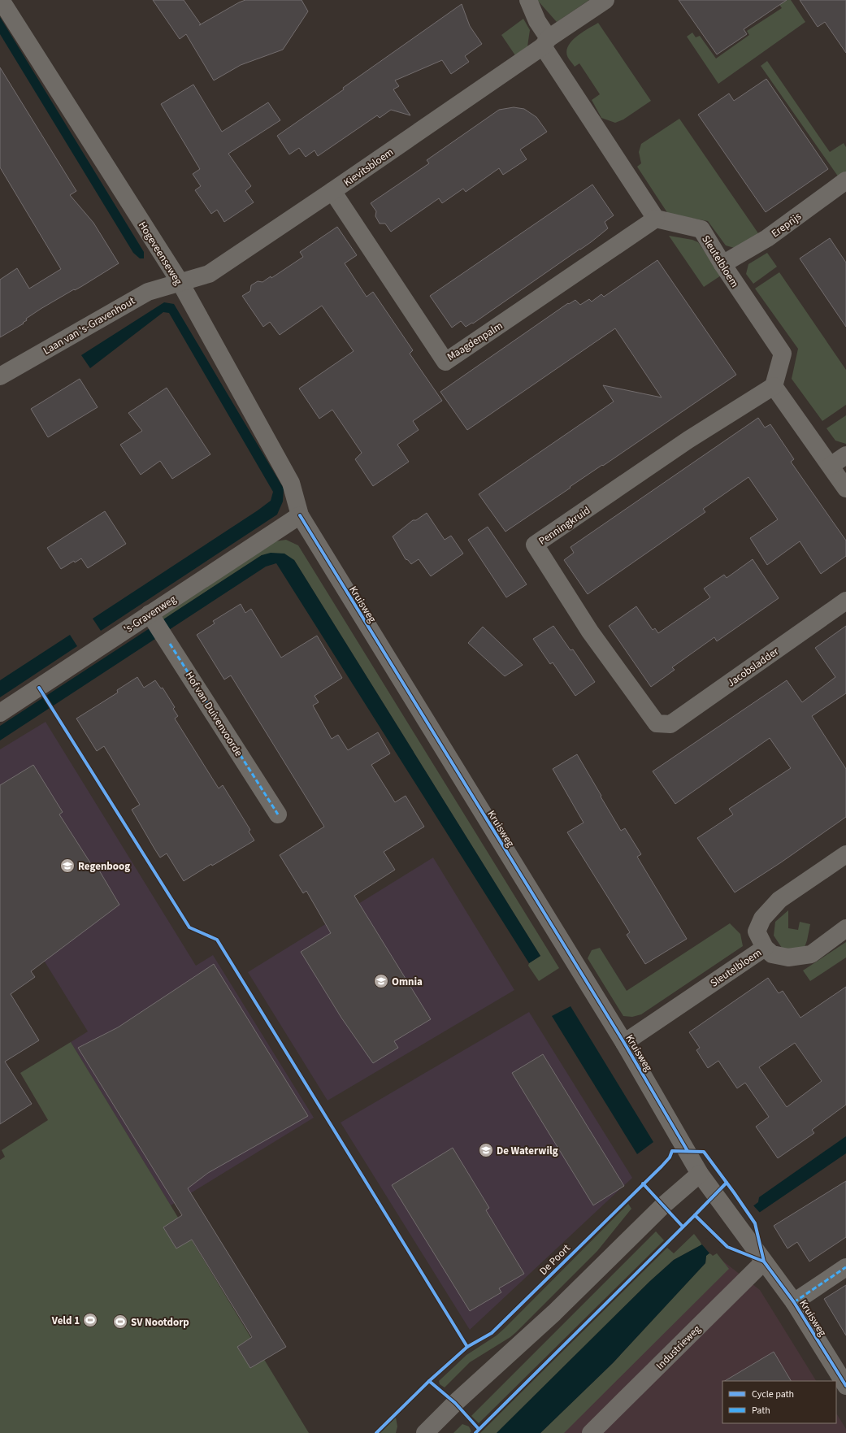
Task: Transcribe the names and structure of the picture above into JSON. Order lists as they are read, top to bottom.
{
  "streets": {
    "street": [
      "Kievitsbloem",
      "Ereprijs",
      "Hogeveenseweg",
      "Sleutelbloem",
      "Laan van 's-Gravenhout",
      "Maagdenpalm",
      "Penningkruid",
      "Kruisweg",
      "'s-Gravenweg",
      "Jacobsladder",
      "Hof van Duivenvoorde",
      "Industrieweg"
    ],
    "cycle path": ["De Poort"]
  },
  "crossings": [
    ["Kievitsbloem", "Hogeveenseweg"],
    ["Kievitsbloem", "Laan van 's-Gravenhout"],
    ["Kievitsbloem", "Maagdenpalm"],
    ["Ereprijs", "Sleutelbloem"],
    ["Hogeveenseweg", "Laan van 's-Gravenhout"],
    ["Hogeveenseweg", "Kruisweg"],
    ["Hogeveenseweg", "'s-Gravenweg"],
    ["Sleutelbloem", "Maagdenpalm"],
    ["Sleutelbloem", "Penningkruid"],
    ["Sleutelbloem", "Kruisweg"],
    ["Penningkruid", "Jacobsladder"],
    ["Kruisweg", "'s-Gravenweg"],
    ["Kruisweg", "Industrieweg"],
    ["'s-Gravenweg", "Hof van Duivenvoorde"]
  ],
  "places": {
    "school or university": ["Regenboog", "Omnia", "De Waterwilg"],
    "sports": ["Veld 1", "SV Nootdorp"]
  },
  "legend": ["Cycle path", "Path"]
}
